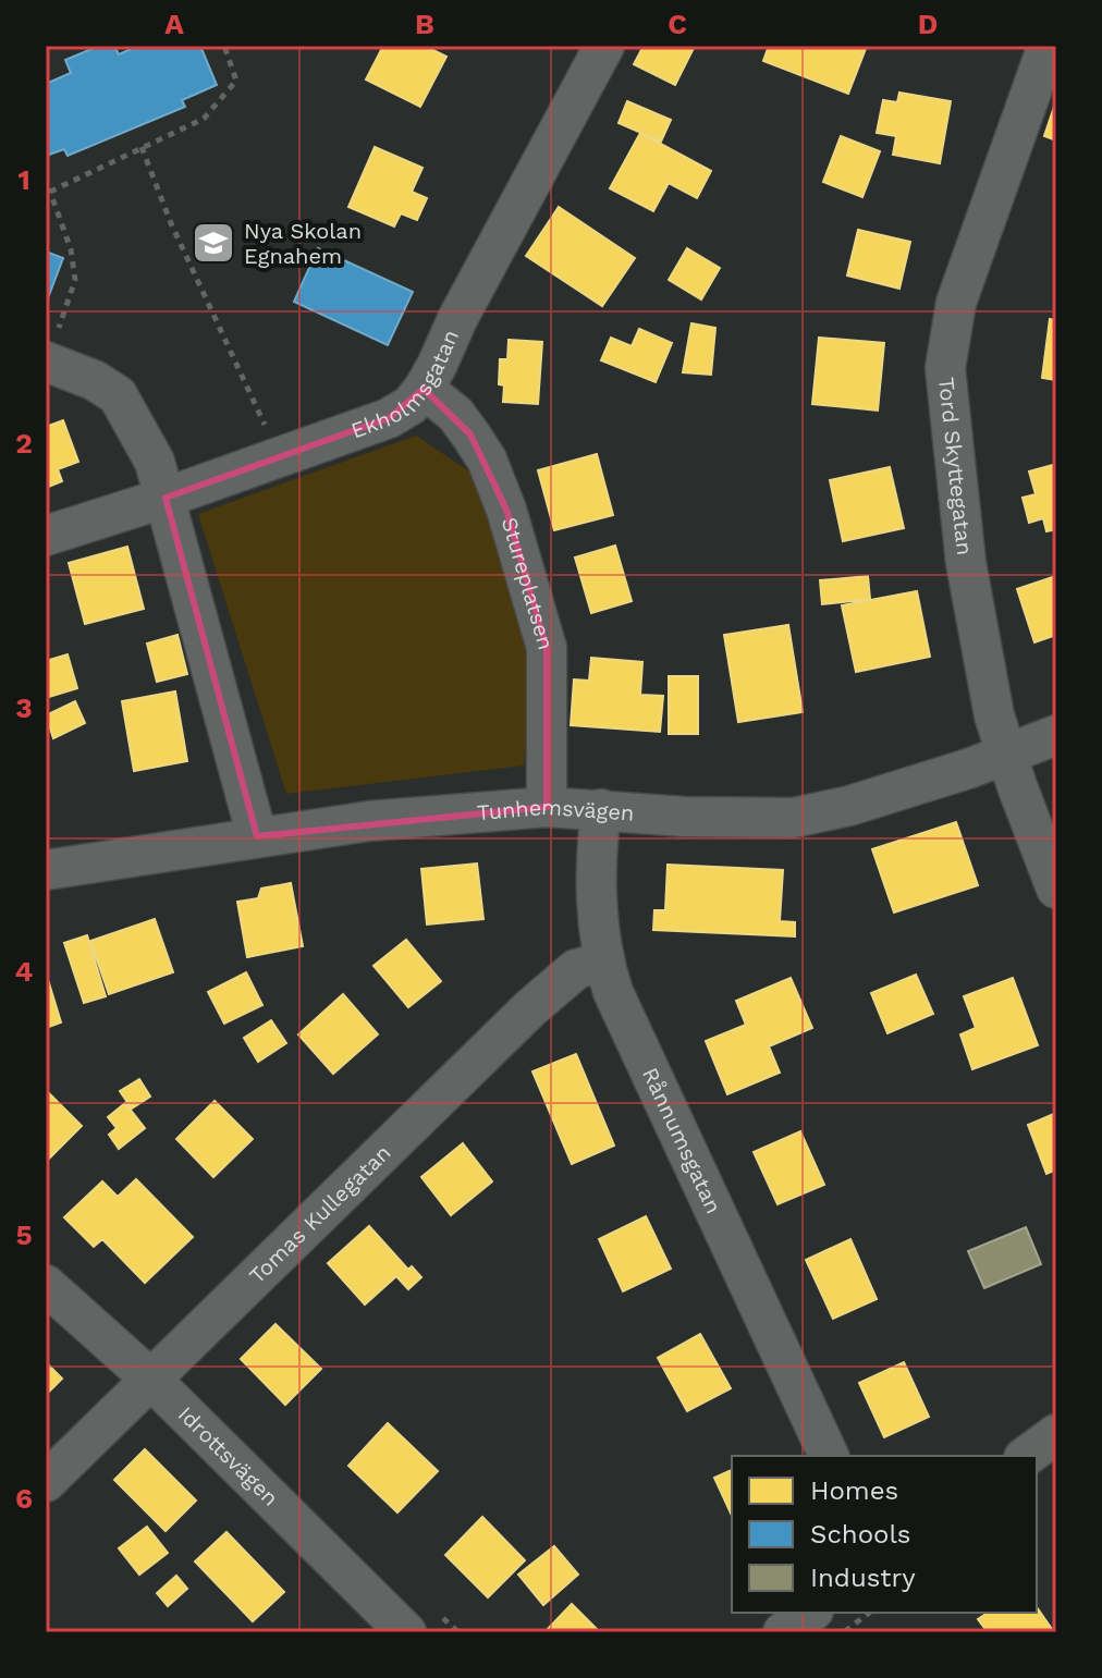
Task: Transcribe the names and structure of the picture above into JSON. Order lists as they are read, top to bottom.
{
  "streets": {
    "street": [
      "Ekholmsgatan",
      "Tord Skyttegatan",
      "Stureplatsen",
      "Tunhemsvägen",
      "Rånnumsgatan",
      "Tomas Kullegatan",
      "Idrottsvägen"
    ]
  },
  "crossings": [
    ["Ekholmsgatan", "Stureplatsen"],
    ["Tord Skyttegatan", "Tunhemsvägen"],
    ["Stureplatsen", "Tunhemsvägen"],
    ["Tunhemsvägen", "Rånnumsgatan"],
    ["Rånnumsgatan", "Tomas Kullegatan"],
    ["Tomas Kullegatan", "Idrottsvägen"]
  ],
  "places": {
    "school or university": ["Nya Skolan Egnahem"]
  },
  "legend": ["Homes", "Schools", "Industry"],
  "grid": {
    "columns": [
      "A",
      "B",
      "C",
      "D"
    ],
    "rows": [
      "1",
      "2",
      "3",
      "4",
      "5",
      "6"
    ]
  }
}
